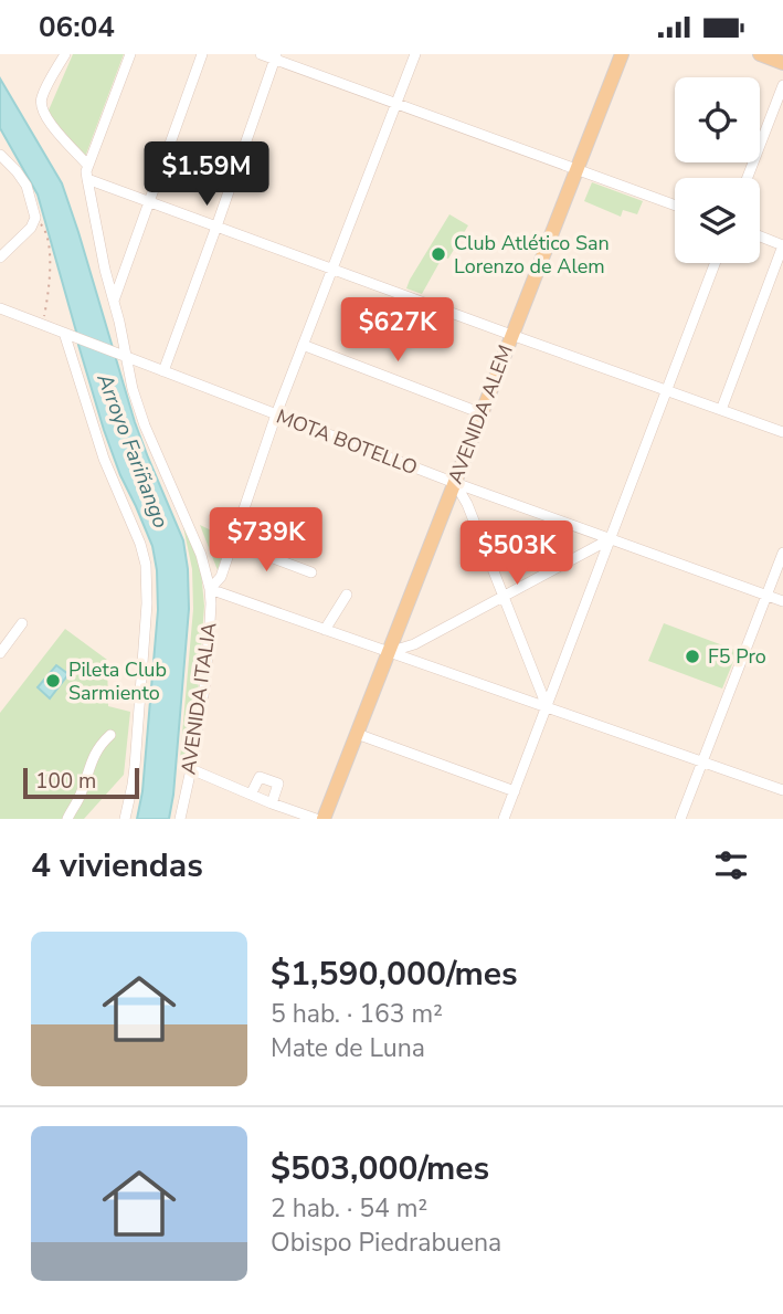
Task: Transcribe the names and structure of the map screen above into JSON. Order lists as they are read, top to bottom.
{
  "streets": {
    "main road": ["AVENIDA ALEM"],
    "street": ["MOTA BOTELLO", "AVENIDA ITALIA"]
  },
  "crossings": [
    ["AVENIDA ALEM", "MOTA BOTELLO"],
    ["MOTA BOTELLO", "AVENIDA ITALIA"]
  ],
  "water": ["Arroyo Fariñango"],
  "places": ["Club Atlético San Lorenzo de Alem", "F5 Pro", "Pileta Club Sarmiento"],
  "scale_bar": "100 m",
  "page": {
    "status": "06:04",
    "price": [
      "$1.59M",
      "$627K",
      "$739K",
      "$503K"
    ],
    "scale": "100 m",
    "heading": "4 viviendas",
    "list": [
      {
        "name": "$1,590,000/mes",
        "note": "5 hab. · 163 m² · Mate de Luna"
      },
      {
        "name": "$503,000/mes",
        "note": "2 hab. · 54 m² · Obispo Piedrabuena"
      }
    ]
  }
}
